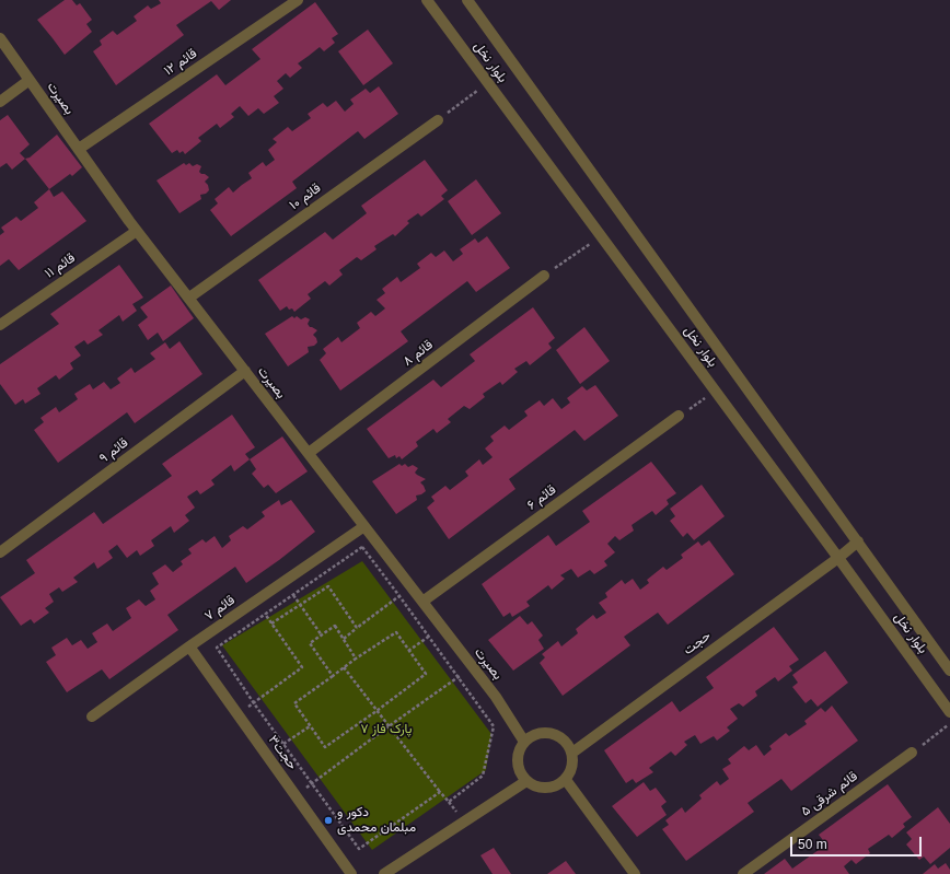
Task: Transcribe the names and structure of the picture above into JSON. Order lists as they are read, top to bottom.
{
  "streets": {
    "street": [
      "قائم ۱۲",
      "بلوار نخل",
      "بصیرت",
      "قائم ۱۰",
      "قائم ۱۱",
      "قائم ۸",
      "قائم ۹",
      "قائم ۶",
      "قائم ۷",
      "حجت",
      "حجت۳",
      "قائم شرقی ۵"
    ]
  },
  "crossings": [
    ["قائم ۱۲", "بصیرت"],
    ["بلوار نخل", "حجت"],
    ["بصیرت", "قائم ۱۰"],
    ["بصیرت", "قائم ۱۱"],
    ["بصیرت", "قائم ۸"],
    ["بصیرت", "قائم ۹"],
    ["بصیرت", "قائم ۶"],
    ["بصیرت", "قائم ۷"],
    ["بصیرت", "حجت"],
    ["قائم ۷", "حجت۳"]
  ],
  "parks": ["پارک فاز ۷"],
  "places": ["دکور و مبلمان محمدی"],
  "scale_bar": "50 m"
}
